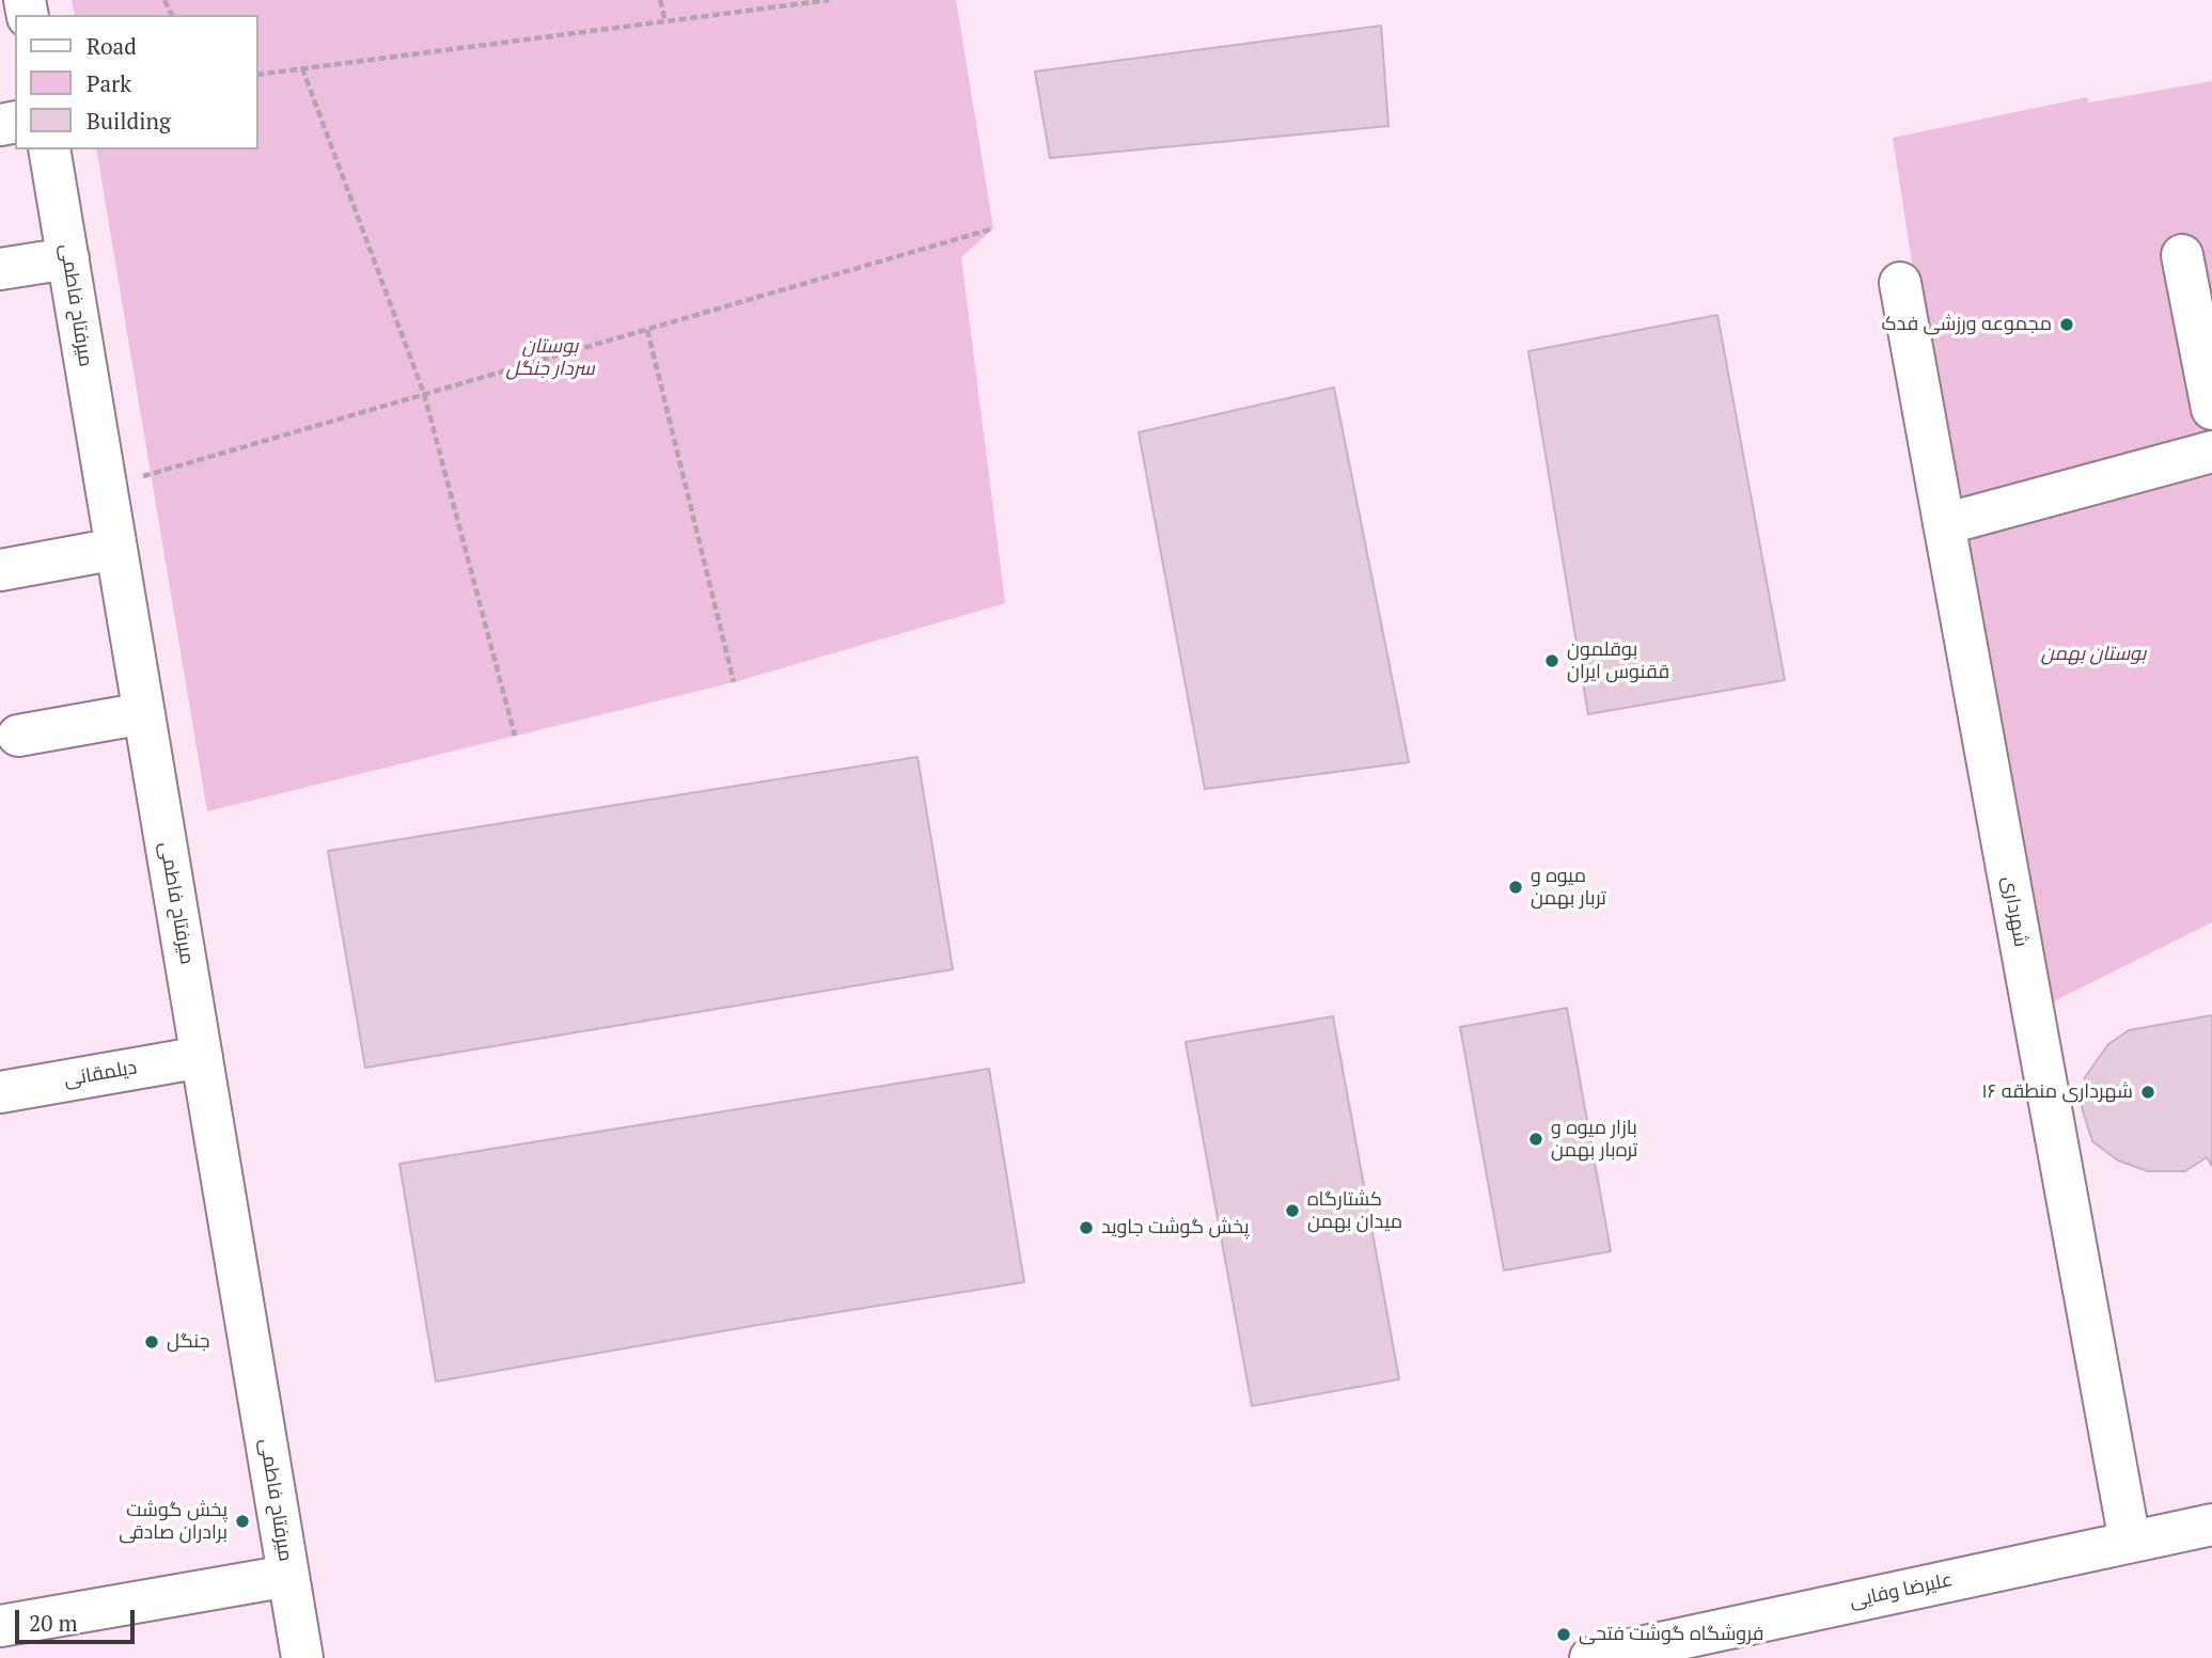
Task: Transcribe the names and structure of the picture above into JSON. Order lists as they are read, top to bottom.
{
  "streets": {
    "street": [
      "میرفتاح فاطمی",
      "شهرداری",
      "دیلمقانی",
      "علیرضا وفایی"
    ]
  },
  "crossings": [
    ["میرفتاح فاطمی", "دیلمقانی"],
    ["شهرداری", "علیرضا وفایی"]
  ],
  "parks": ["بوستان سردار جنگل", "بوستان بهمن"],
  "places": [
    "مجموعه ورزشی فدک",
    "بوقلمون ققنوس ایران",
    "میوه و تربار بهمن",
    "شهرداری منطقه ۱۶",
    "بازار میوه و تره‌بار بهمن",
    "کشتارگاه میدان بهمن",
    "پخش گوشت جاوید",
    "جنگل",
    "پخش گوشت برادران صادقی",
    "فروشگاه گوشت فتحی"
  ],
  "legend": ["Road", "Park", "Building"],
  "scale_bar": "20 m"
}
